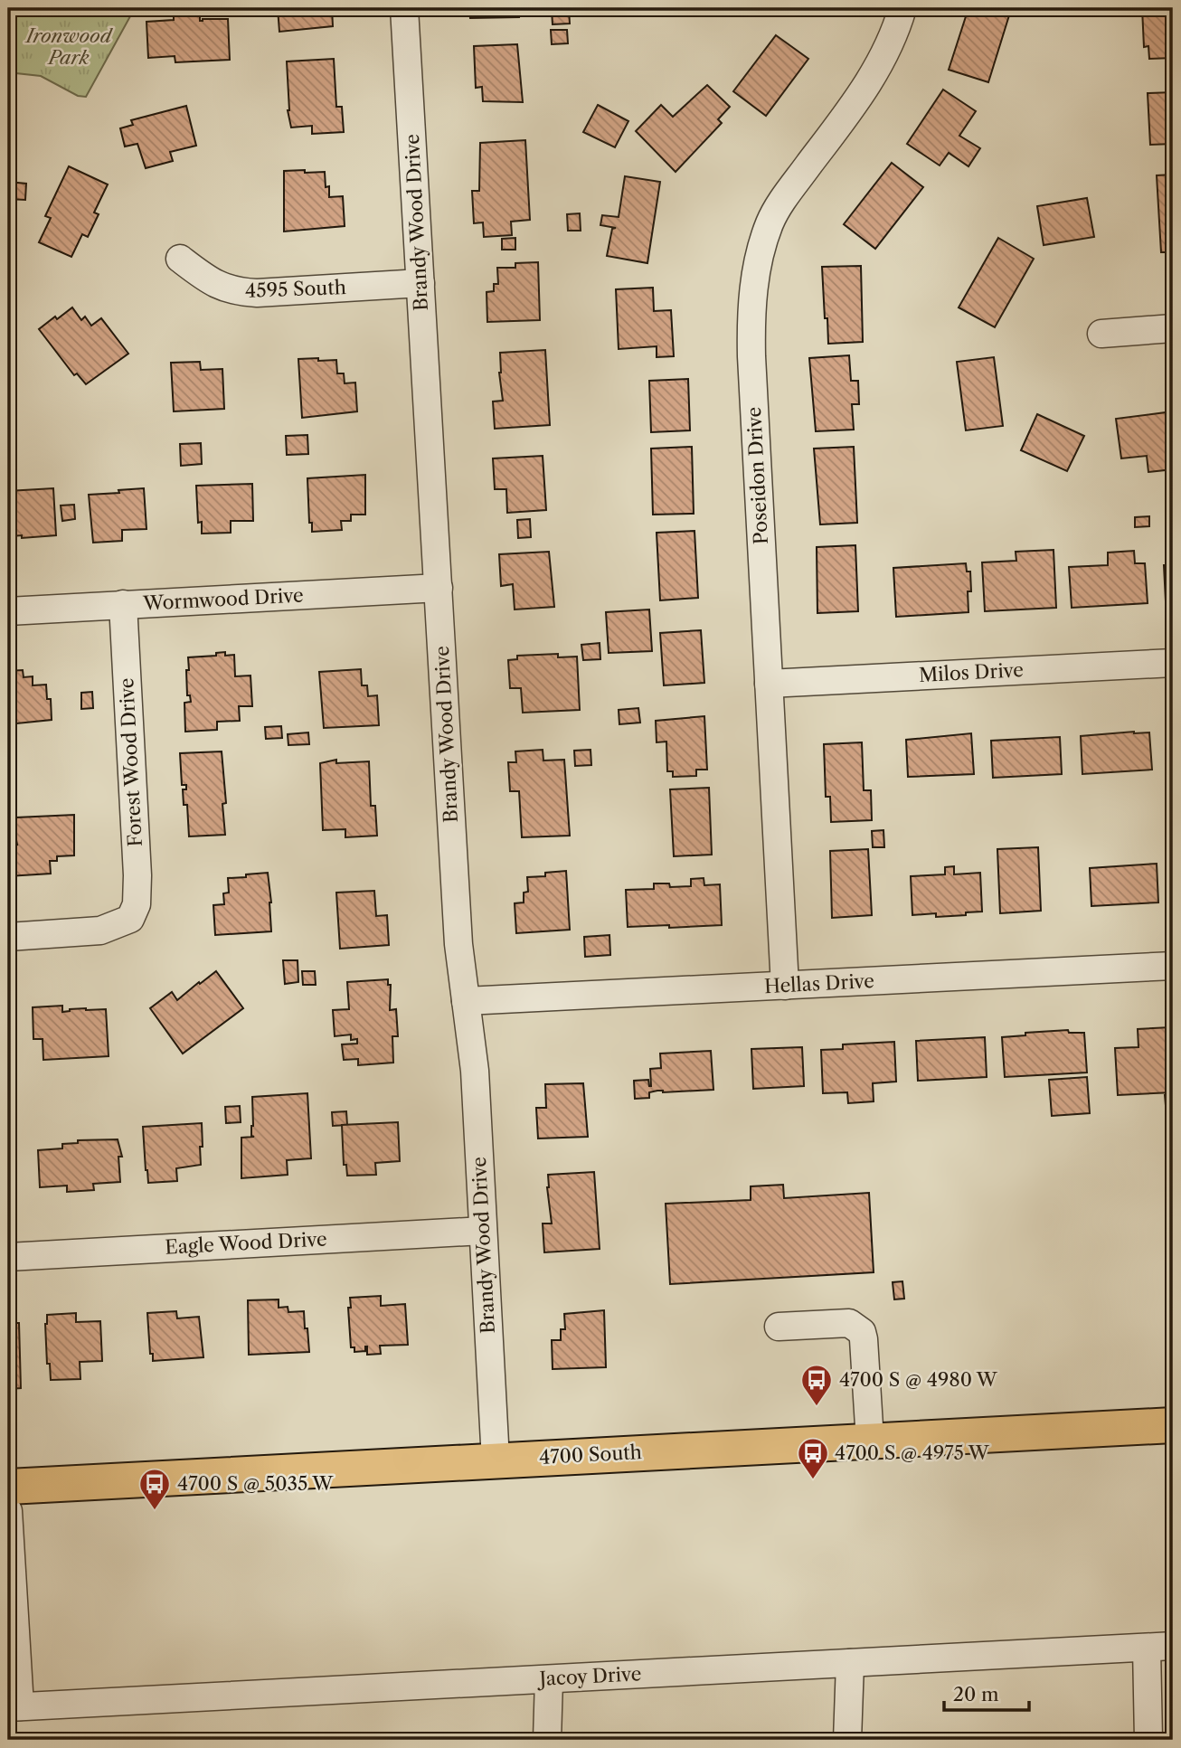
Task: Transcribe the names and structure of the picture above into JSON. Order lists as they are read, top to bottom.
{
  "streets": {
    "main road": ["4700 South"],
    "street": [
      "Brandy Wood Drive",
      "4595 South",
      "Poseidon Drive",
      "Wormwood Drive",
      "Milos Drive",
      "Forest Wood Drive",
      "Hellas Drive",
      "Eagle Wood Drive",
      "Jacoy Drive"
    ]
  },
  "crossings": [
    ["Brandy Wood Drive", "4595 South"],
    ["Brandy Wood Drive", "Wormwood Drive"],
    ["Brandy Wood Drive", "Hellas Drive"],
    ["Brandy Wood Drive", "Eagle Wood Drive"],
    ["Brandy Wood Drive", "4700 South"],
    ["Poseidon Drive", "Milos Drive"],
    ["Poseidon Drive", "Hellas Drive"],
    ["Wormwood Drive", "Forest Wood Drive"]
  ],
  "parks": ["Ironwood Park"],
  "places": {
    "bus stop": ["4700 S @ 4980 W", "4700 S @ 4975 W", "4700 S @ 5035 W"]
  },
  "scale_bar": "20 m"
}
